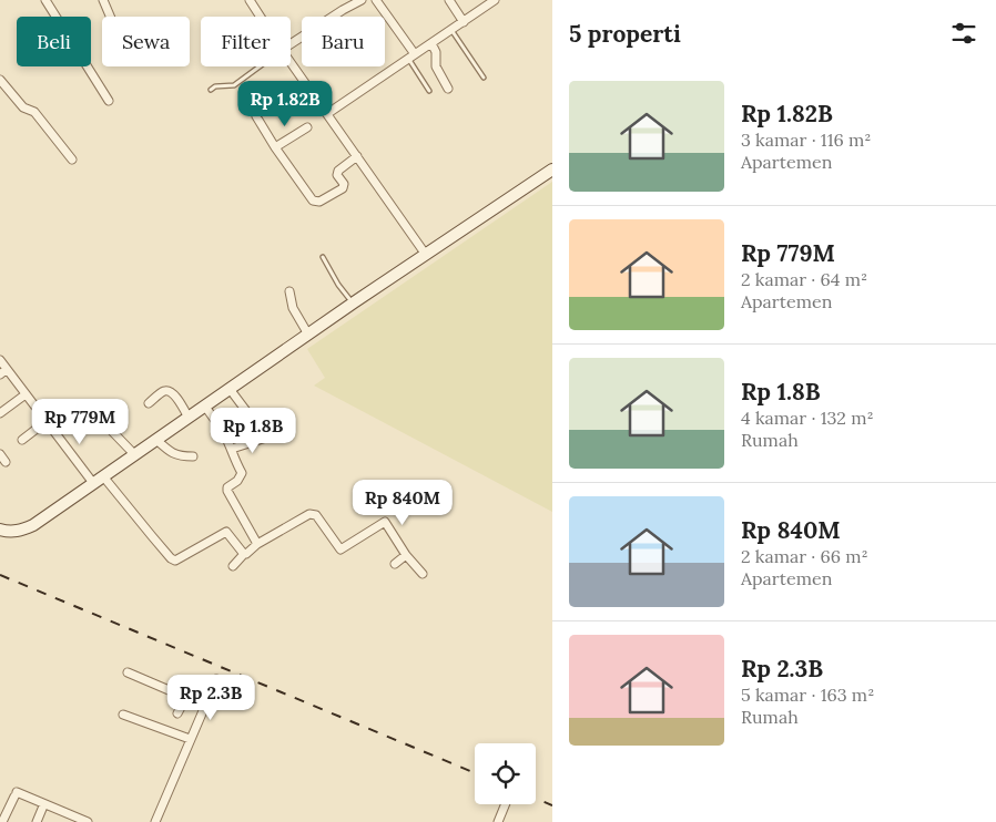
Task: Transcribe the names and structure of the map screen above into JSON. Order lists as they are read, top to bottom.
{
  "page": {
    "heading": "5 properti",
    "chip": [
      "Beli",
      "Sewa",
      "Filter",
      "Baru"
    ],
    "list": [
      {
        "name": "Rp 1.82B",
        "note": "3 kamar · 116 m² · Apartemen"
      },
      {
        "name": "Rp 779M",
        "note": "2 kamar · 64 m² · Apartemen"
      },
      {
        "name": "Rp 1.8B",
        "note": "4 kamar · 132 m² · Rumah"
      },
      {
        "name": "Rp 840M",
        "note": "2 kamar · 66 m² · Apartemen"
      },
      {
        "name": "Rp 2.3B",
        "note": "5 kamar · 163 m² · Rumah"
      }
    ],
    "price": [
      "Rp 1.82B",
      "Rp 779M",
      "Rp 1.8B",
      "Rp 840M",
      "Rp 2.3B"
    ]
  }
}
